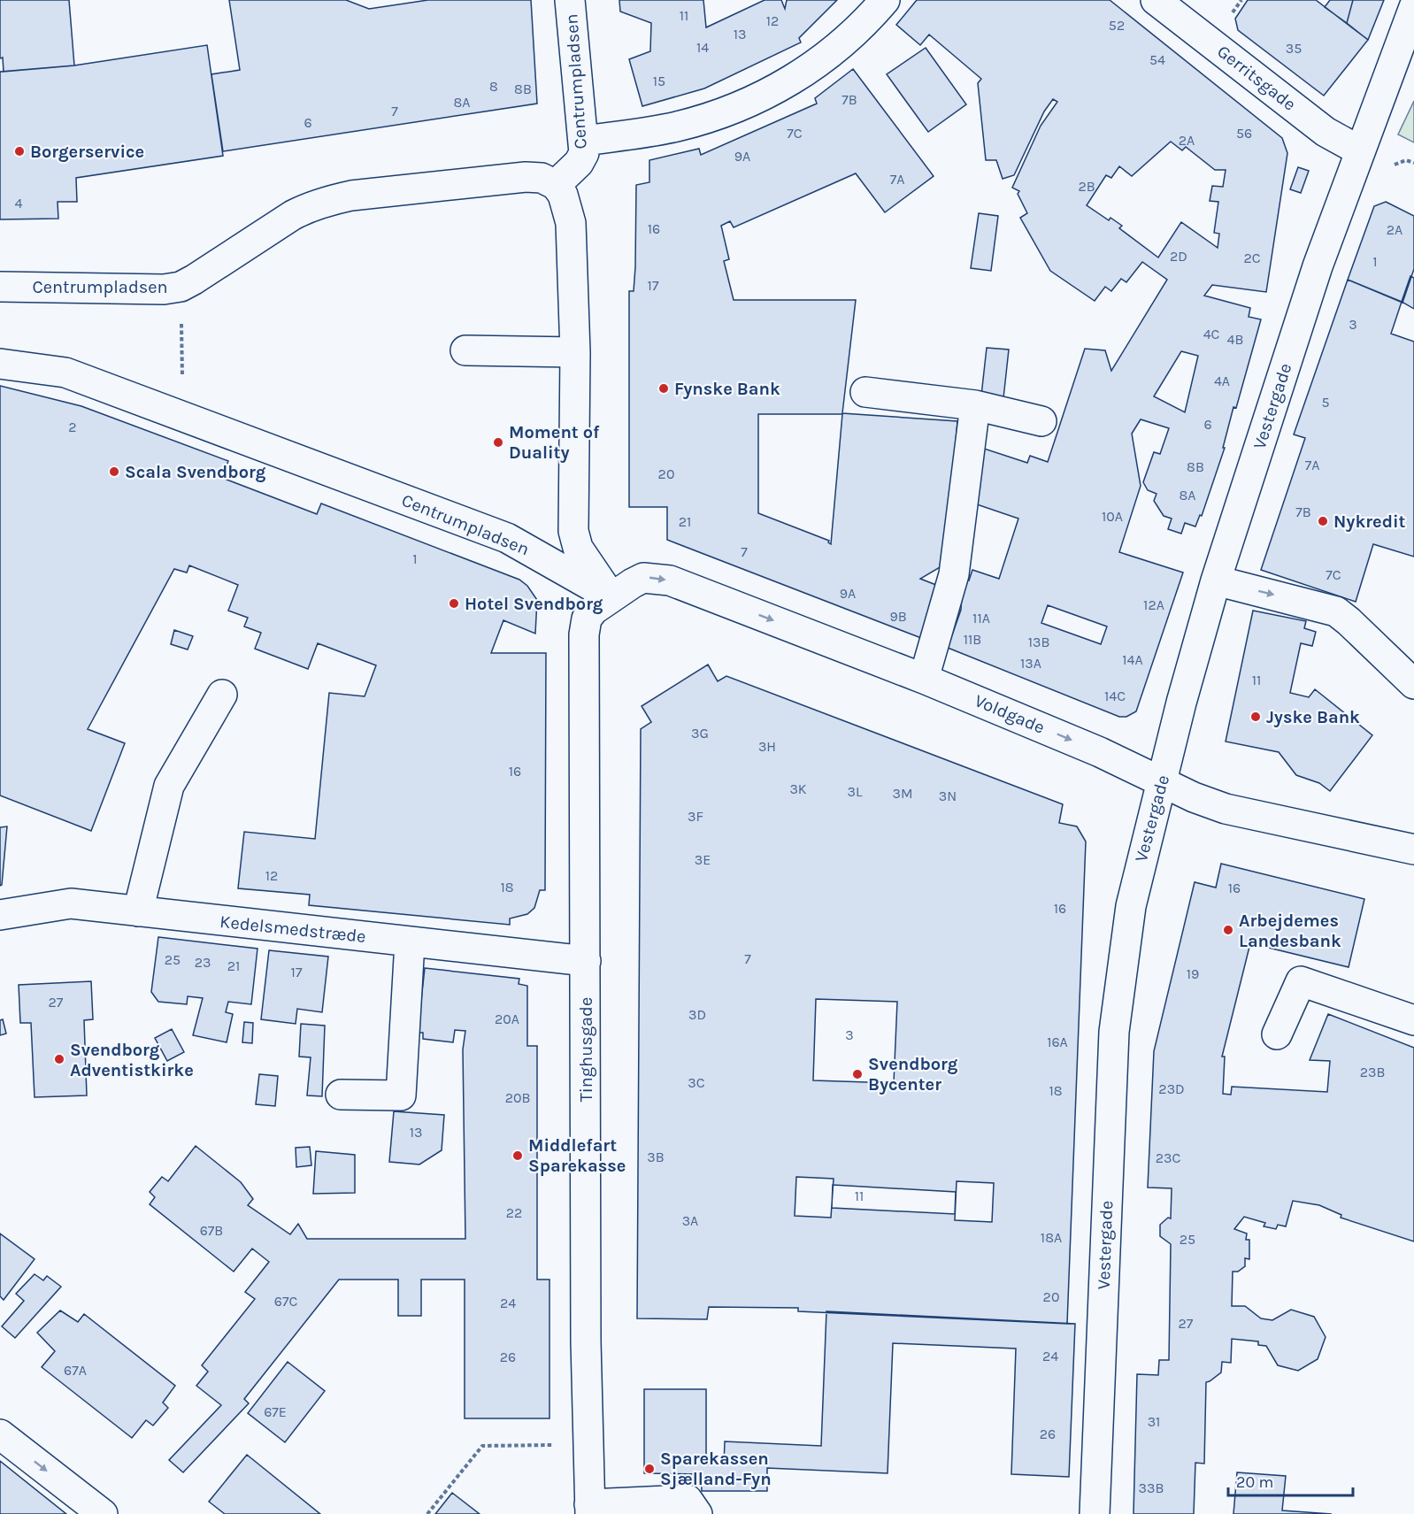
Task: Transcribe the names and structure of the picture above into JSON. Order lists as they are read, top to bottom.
{
  "streets": {
    "street": [
      "Gerritsgade",
      "Centrumpladsen",
      "Vestergade",
      "Voldgade",
      "Kedelsmedstræde",
      "Tinghusgade"
    ]
  },
  "crossings": [
    ["Gerritsgade", "Vestergade"],
    ["Centrumpladsen", "Voldgade"],
    ["Centrumpladsen", "Tinghusgade"],
    ["Vestergade", "Voldgade"],
    ["Voldgade", "Tinghusgade"],
    ["Kedelsmedstræde", "Tinghusgade"]
  ],
  "one_way": ["Voldgade"],
  "places": [
    "Borgerservice",
    "Fynske Bank",
    "Moment of Duality",
    "Scala Svendborg",
    "Nykredit",
    "Hotel Svendborg",
    "Jyske Bank",
    "Arbejdemes Landesbank",
    "Svendborg Adventistkirke",
    "Svendborg Bycenter",
    "Middlefart Sparekasse",
    "Sparekassen Sjælland-Fyn"
  ],
  "house_numbers": [
    "11",
    "12",
    "52",
    "13",
    "14",
    "35",
    "54",
    "15",
    "8",
    "8B",
    "7B",
    "8A",
    "7",
    "6",
    "7C",
    "56",
    "2A",
    "9A",
    "7A",
    "2B",
    "4",
    "16",
    "2A",
    "2D",
    "2C",
    "1",
    "17",
    "3",
    "4C",
    "4B",
    "4A",
    "5",
    "6",
    "2",
    "7A",
    "8B",
    "20",
    "8A",
    "7B",
    "10A",
    "21",
    "7",
    "1",
    "7C",
    "9A",
    "12A",
    "9B",
    "11A",
    "11B",
    "13B",
    "14A",
    "13A",
    "11",
    "14C",
    "3G",
    "3H",
    "16",
    "3K",
    "3L",
    "3M",
    "3N",
    "3F",
    "3E",
    "12",
    "18",
    "16",
    "16",
    "7",
    "25",
    "23",
    "21",
    "17",
    "19",
    "27",
    "3D",
    "20A",
    "3",
    "16A",
    "23B",
    "3C",
    "23D",
    "18",
    "20B",
    "13",
    "3B",
    "23C",
    "11",
    "22",
    "3A",
    "67B",
    "18A",
    "25",
    "20",
    "67C",
    "24",
    "27",
    "24",
    "26",
    "67A",
    "67E",
    "31",
    "26",
    "33B"
  ],
  "scale_bar": "20 m"
}
